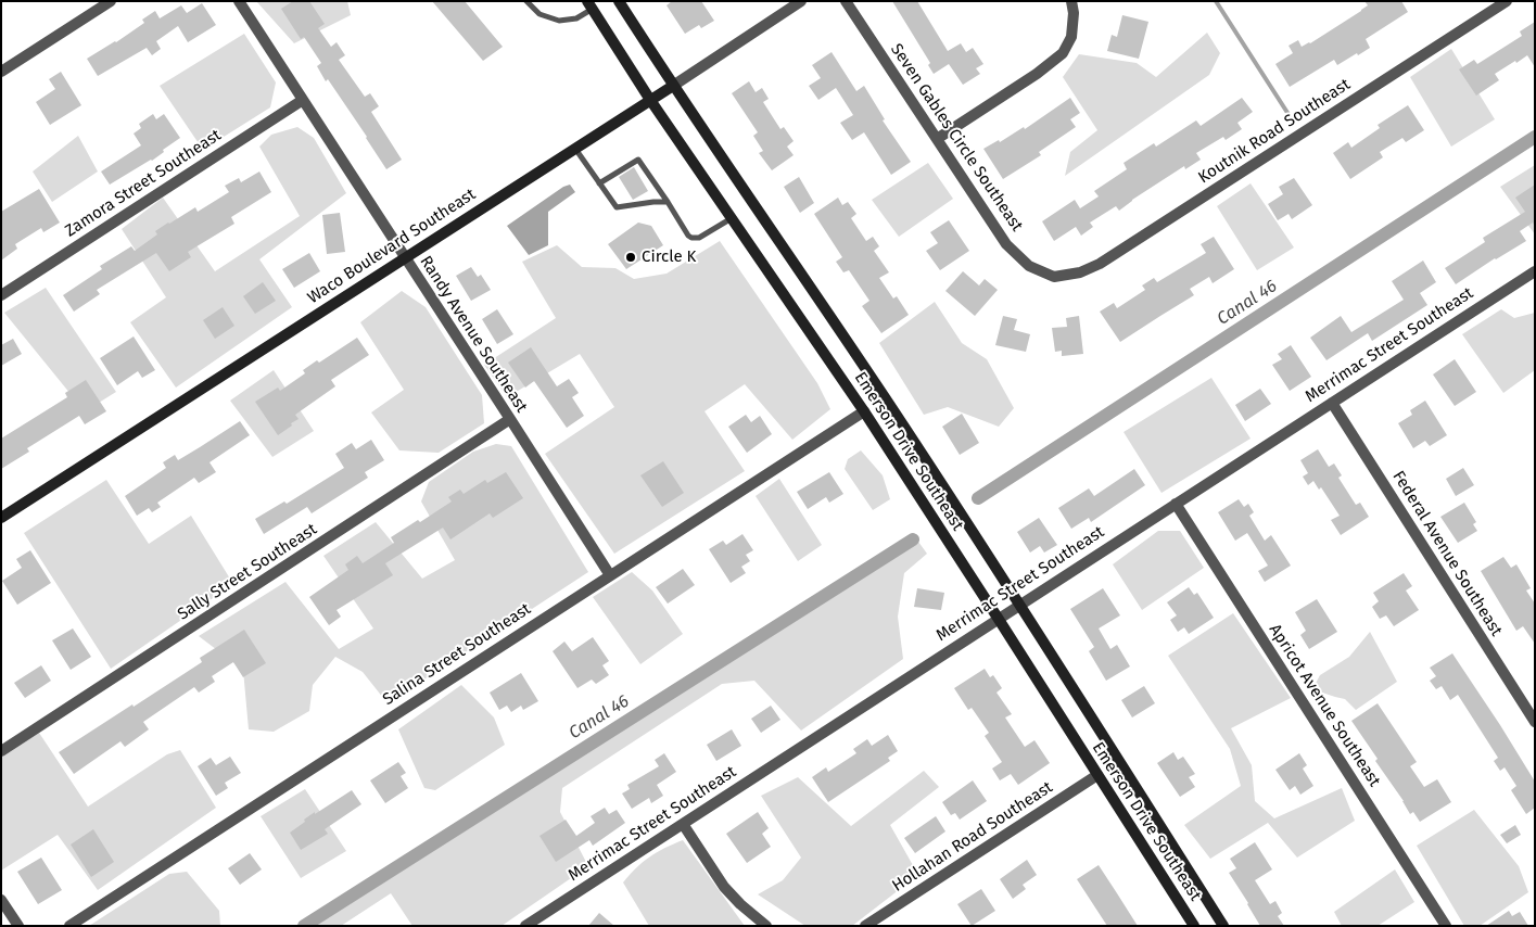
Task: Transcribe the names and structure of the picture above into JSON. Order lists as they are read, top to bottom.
{
  "streets": {
    "street": [
      "Koutnik Road Southeast",
      "Seven Gables Circle Southeast",
      "Zamora Street Southeast",
      "Waco Boulevard Southeast",
      "Randy Avenue Southeast",
      "Merrimac Street Southeast",
      "Emerson Drive Southeast",
      "Federal Avenue Southeast",
      "Sally Street Southeast",
      "Salina Street Southeast",
      "Apricot Avenue Southeast",
      "Hollahan Road Southeast"
    ]
  },
  "crossings": [
    ["Koutnik Road Southeast", "Seven Gables Circle Southeast"],
    ["Zamora Street Southeast", "Randy Avenue Southeast"],
    ["Waco Boulevard Southeast", "Randy Avenue Southeast"],
    ["Waco Boulevard Southeast", "Emerson Drive Southeast"],
    ["Randy Avenue Southeast", "Sally Street Southeast"],
    ["Randy Avenue Southeast", "Salina Street Southeast"],
    ["Merrimac Street Southeast", "Emerson Drive Southeast"],
    ["Merrimac Street Southeast", "Federal Avenue Southeast"],
    ["Merrimac Street Southeast", "Apricot Avenue Southeast"],
    ["Emerson Drive Southeast", "Salina Street Southeast"],
    ["Emerson Drive Southeast", "Hollahan Road Southeast"]
  ],
  "water": ["Canal 46"],
  "places": ["Circle K"]
}
